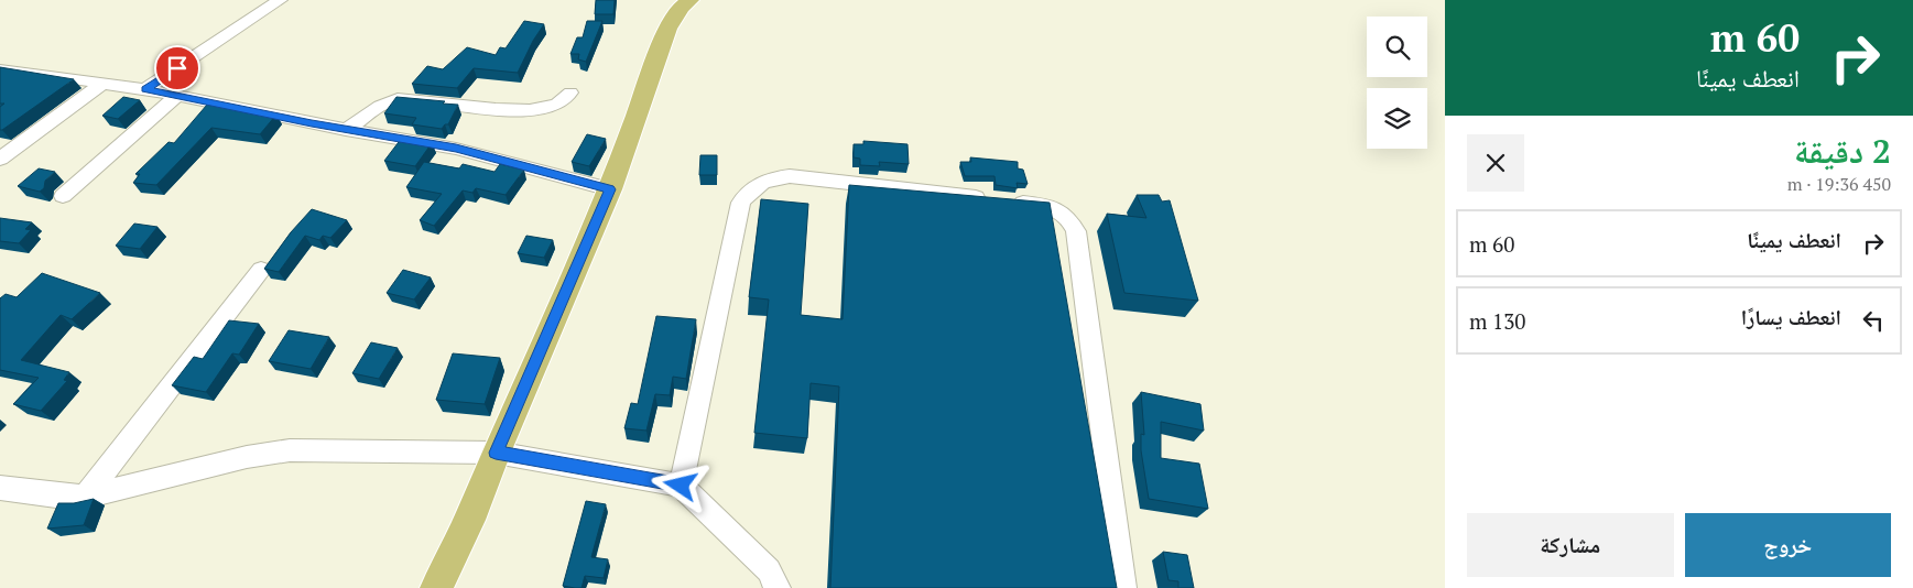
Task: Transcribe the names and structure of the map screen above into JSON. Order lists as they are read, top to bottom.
{
  "page": {
    "turn": ["60 m", "انعطف يمينًا"],
    "heading": ["2 دقيقة", "450 m · 19:36"],
    "list": [
      {
        "name": "انعطف يمينًا",
        "value": "60 m"
      },
      {
        "name": "انعطف يسارًا",
        "value": "130 m"
      }
    ],
    "buttons": ["خروج", "مشاركة"]
  }
}
